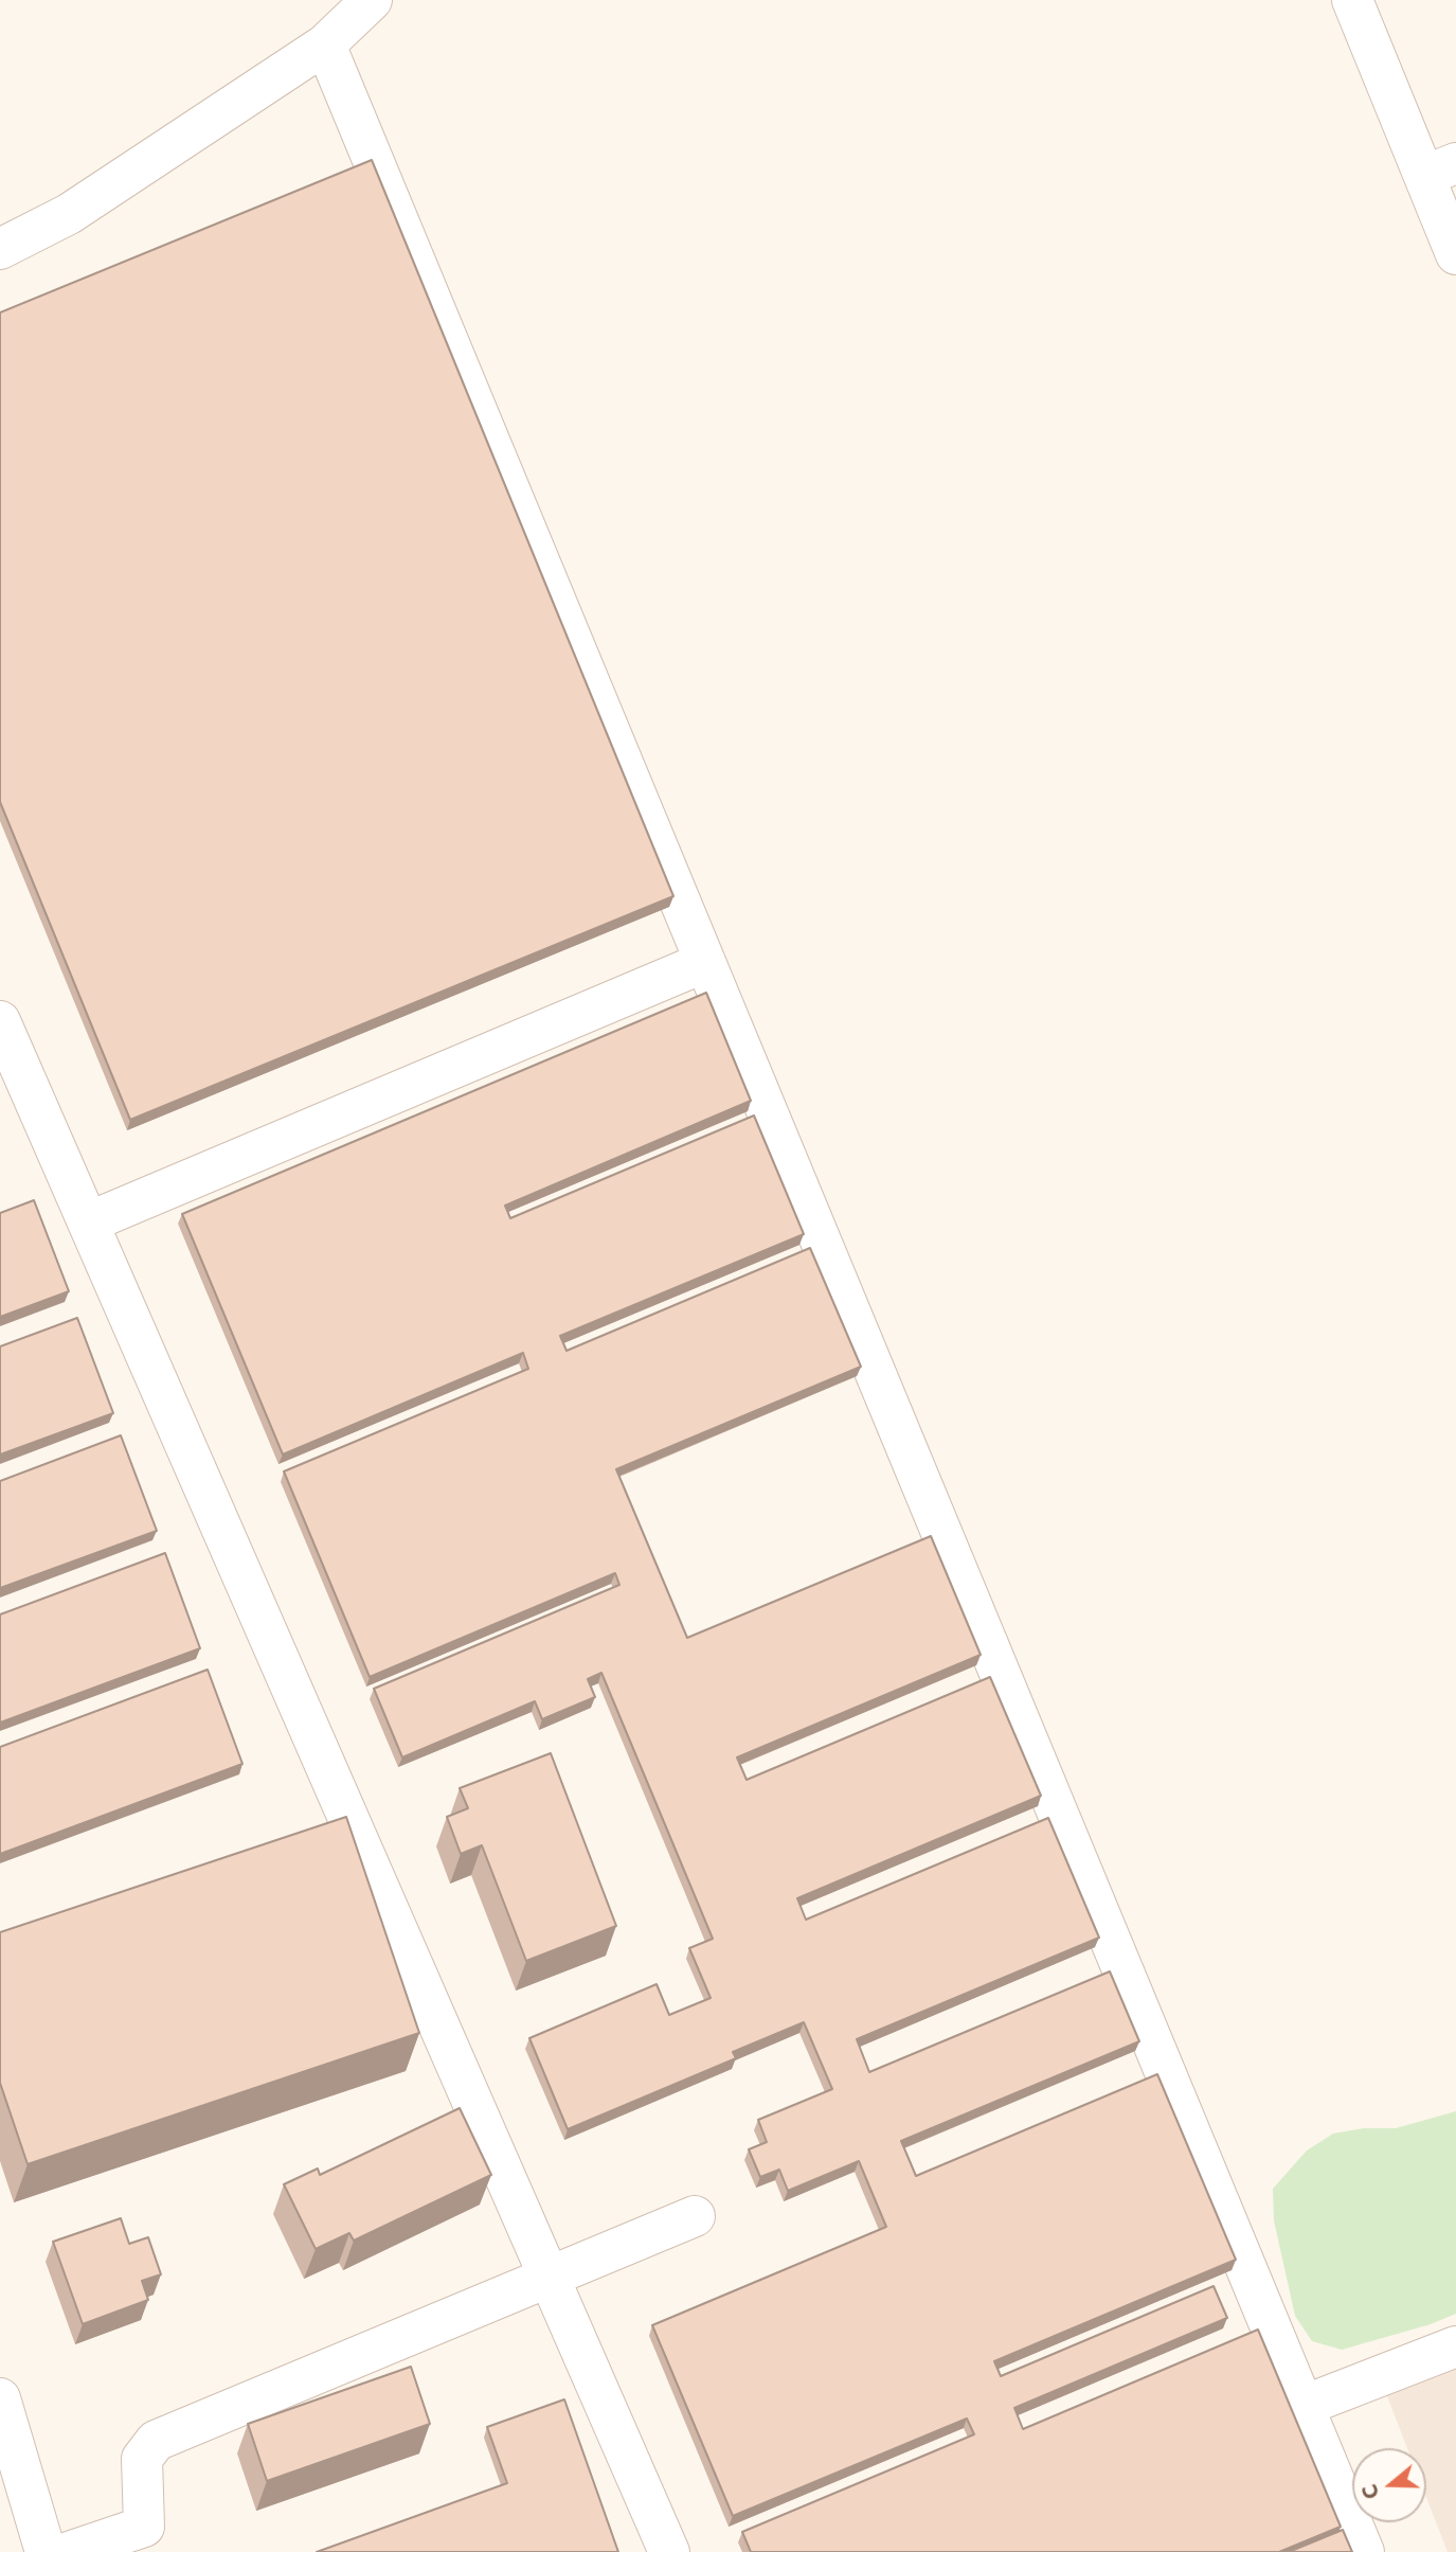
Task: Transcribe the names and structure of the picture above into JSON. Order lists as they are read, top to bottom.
{
  "north": "left"
}
